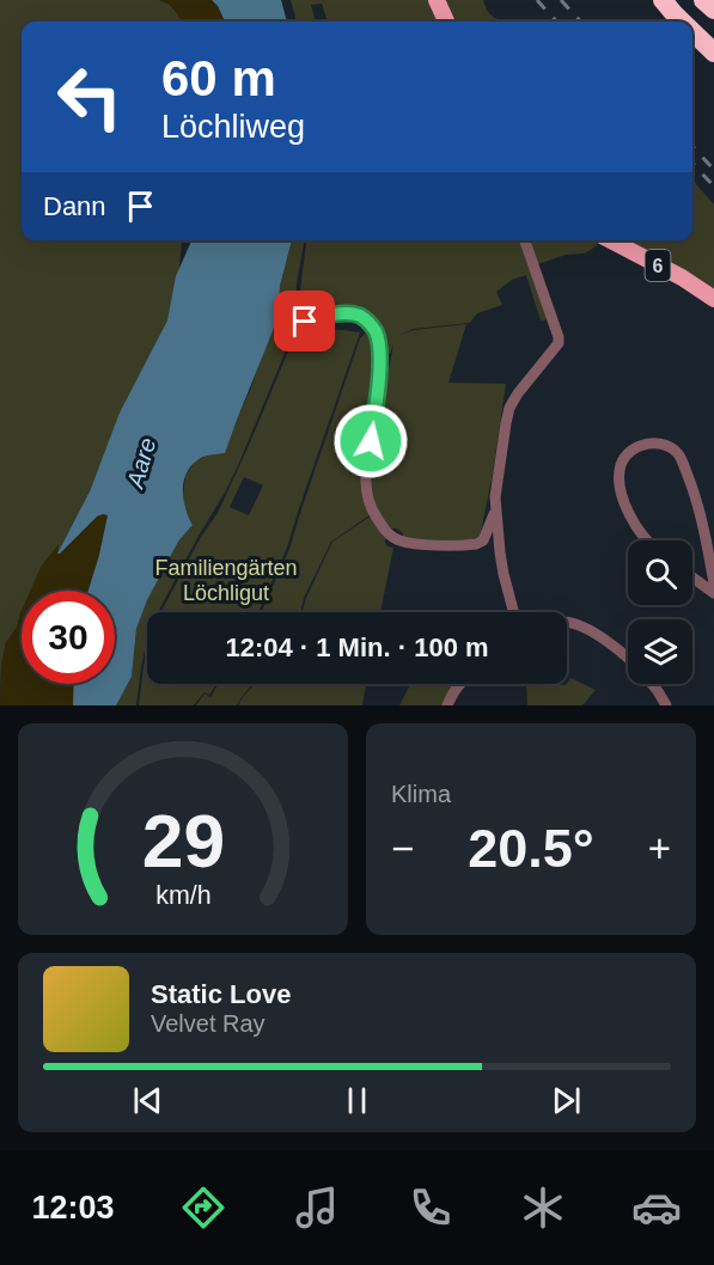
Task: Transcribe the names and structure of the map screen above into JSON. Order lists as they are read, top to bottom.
{
  "streets": {
    "main road": ["6"]
  },
  "water": ["Aare"],
  "parks": ["Familiengärten Löchligut"],
  "page": {
    "turn": ["60 m", "Löchliweg"],
    "then": "Dann",
    "limit": "30",
    "trip": "12:04 · 1 Min. · 100 m",
    "tile": "Klima",
    "heat": ["−", "20.5°", "+"],
    "song": ["Static Love", "Velvet Ray"],
    "tabs": "12:03",
    "gauge": ["29", "km/h"]
  }
}
